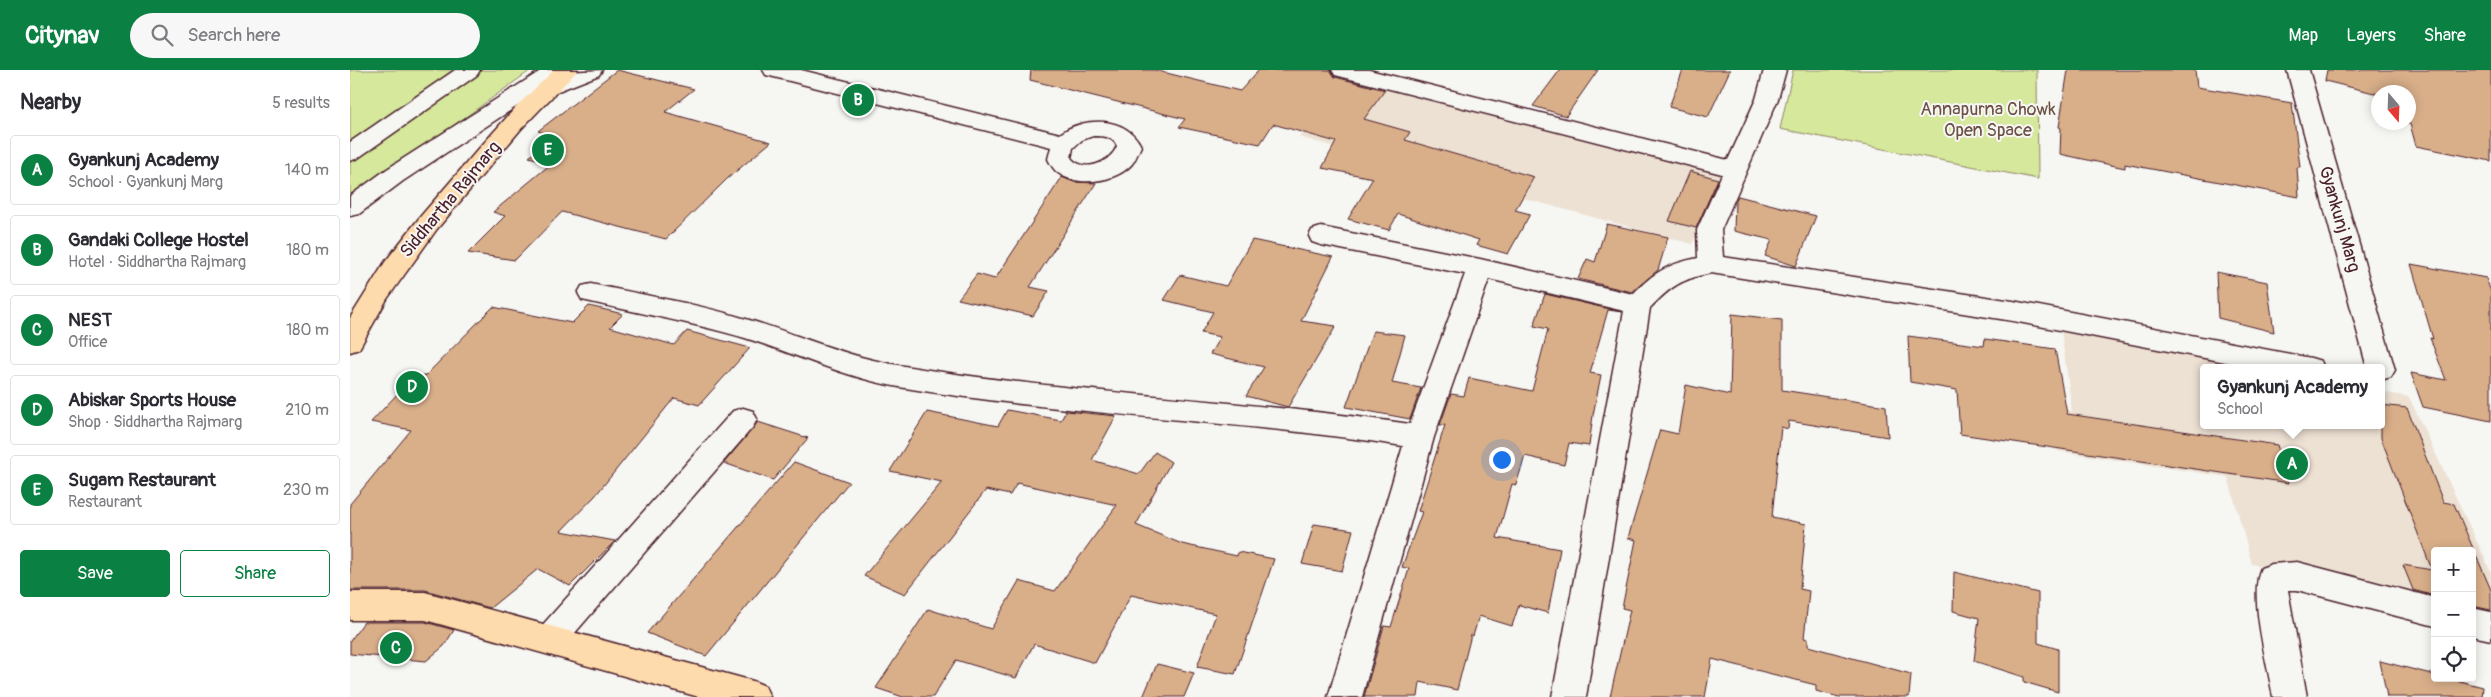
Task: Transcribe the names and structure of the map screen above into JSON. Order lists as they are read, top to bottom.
{
  "streets": {
    "main road": ["Siddhartha Rajmarg"],
    "street": ["Gyankunj Marg"]
  },
  "parks": ["Annapurna Chowk Open Space"],
  "north": "bottom",
  "page": {
    "header": "Citynav",
    "search": "Search here",
    "nav": ["Map", "Layers", "Share"],
    "heading": ["Nearby", "5 results"],
    "pins": [
      "B",
      "E",
      "D",
      "A",
      "C"
    ],
    "list": [
      {
        "mark": "A",
        "name": "Gyankunj Academy",
        "note": "School · Gyankunj Marg",
        "value": "140 m"
      },
      {
        "mark": "B",
        "name": "Gandaki College Hostel",
        "note": "Hotel · Siddhartha Rajmarg",
        "value": "180 m"
      },
      {
        "mark": "C",
        "name": "NEST",
        "note": "Office",
        "value": "180 m"
      },
      {
        "mark": "D",
        "name": "Abiskar Sports House",
        "note": "Shop · Siddhartha Rajmarg",
        "value": "210 m"
      },
      {
        "mark": "E",
        "name": "Sugam Restaurant",
        "note": "Restaurant",
        "value": "230 m"
      }
    ],
    "popup": ["Gyankunj Academy", "School"],
    "buttons": ["Save", "Share"],
    "map_buttons": ["+", "−"]
  }
}
